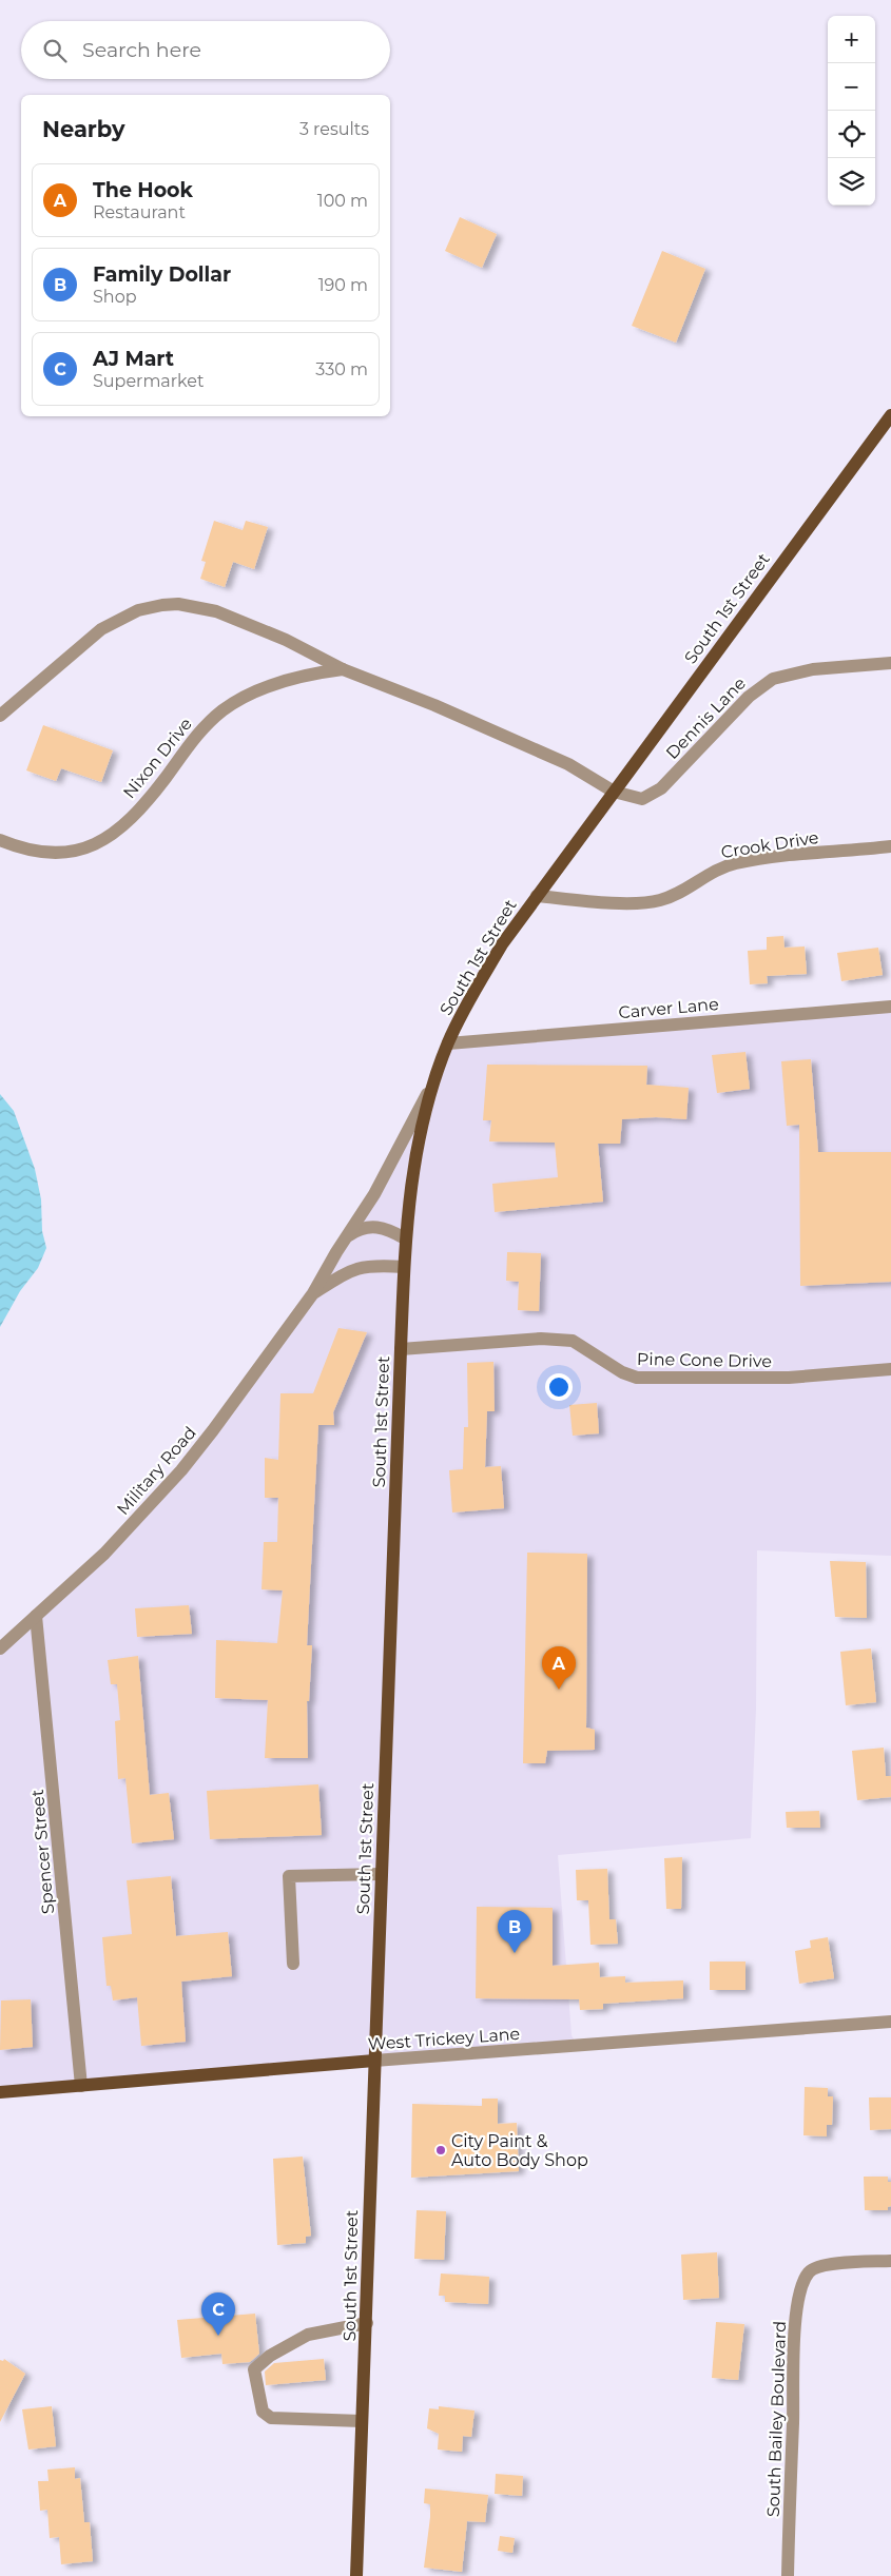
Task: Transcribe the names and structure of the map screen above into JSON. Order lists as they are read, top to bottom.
{
  "streets": {
    "main road": ["South 1st Street", "West Trickey Lane"],
    "street": [
      "Dennis Lane",
      "Nixon Drive",
      "Crook Drive",
      "Carver Lane",
      "Pine Cone Drive",
      "Military Road",
      "Spencer Street",
      "South Bailey Boulevard"
    ]
  },
  "crossings": [
    ["South 1st Street", "Dennis Lane"],
    ["South 1st Street", "Nixon Drive"],
    ["South 1st Street", "Crook Drive"],
    ["South 1st Street", "Carver Lane"],
    ["South 1st Street", "Pine Cone Drive"],
    ["South 1st Street", "Military Road"],
    ["South 1st Street", "West Trickey Lane"],
    ["Dennis Lane", "Nixon Drive"],
    ["Military Road", "Spencer Street"],
    ["Spencer Street", "West Trickey Lane"]
  ],
  "places": ["City Paint & Auto Body Shop"],
  "page": {
    "map_buttons": ["+", "−"],
    "search": "Search here",
    "heading": ["Nearby", "3 results"],
    "list": [
      {
        "mark": "A",
        "name": "The Hook",
        "note": "Restaurant",
        "value": "100 m"
      },
      {
        "mark": "B",
        "name": "Family Dollar",
        "note": "Shop",
        "value": "190 m"
      },
      {
        "mark": "C",
        "name": "AJ Mart",
        "note": "Supermarket",
        "value": "330 m"
      }
    ],
    "pins": ["A", "B", "C"]
  }
}
